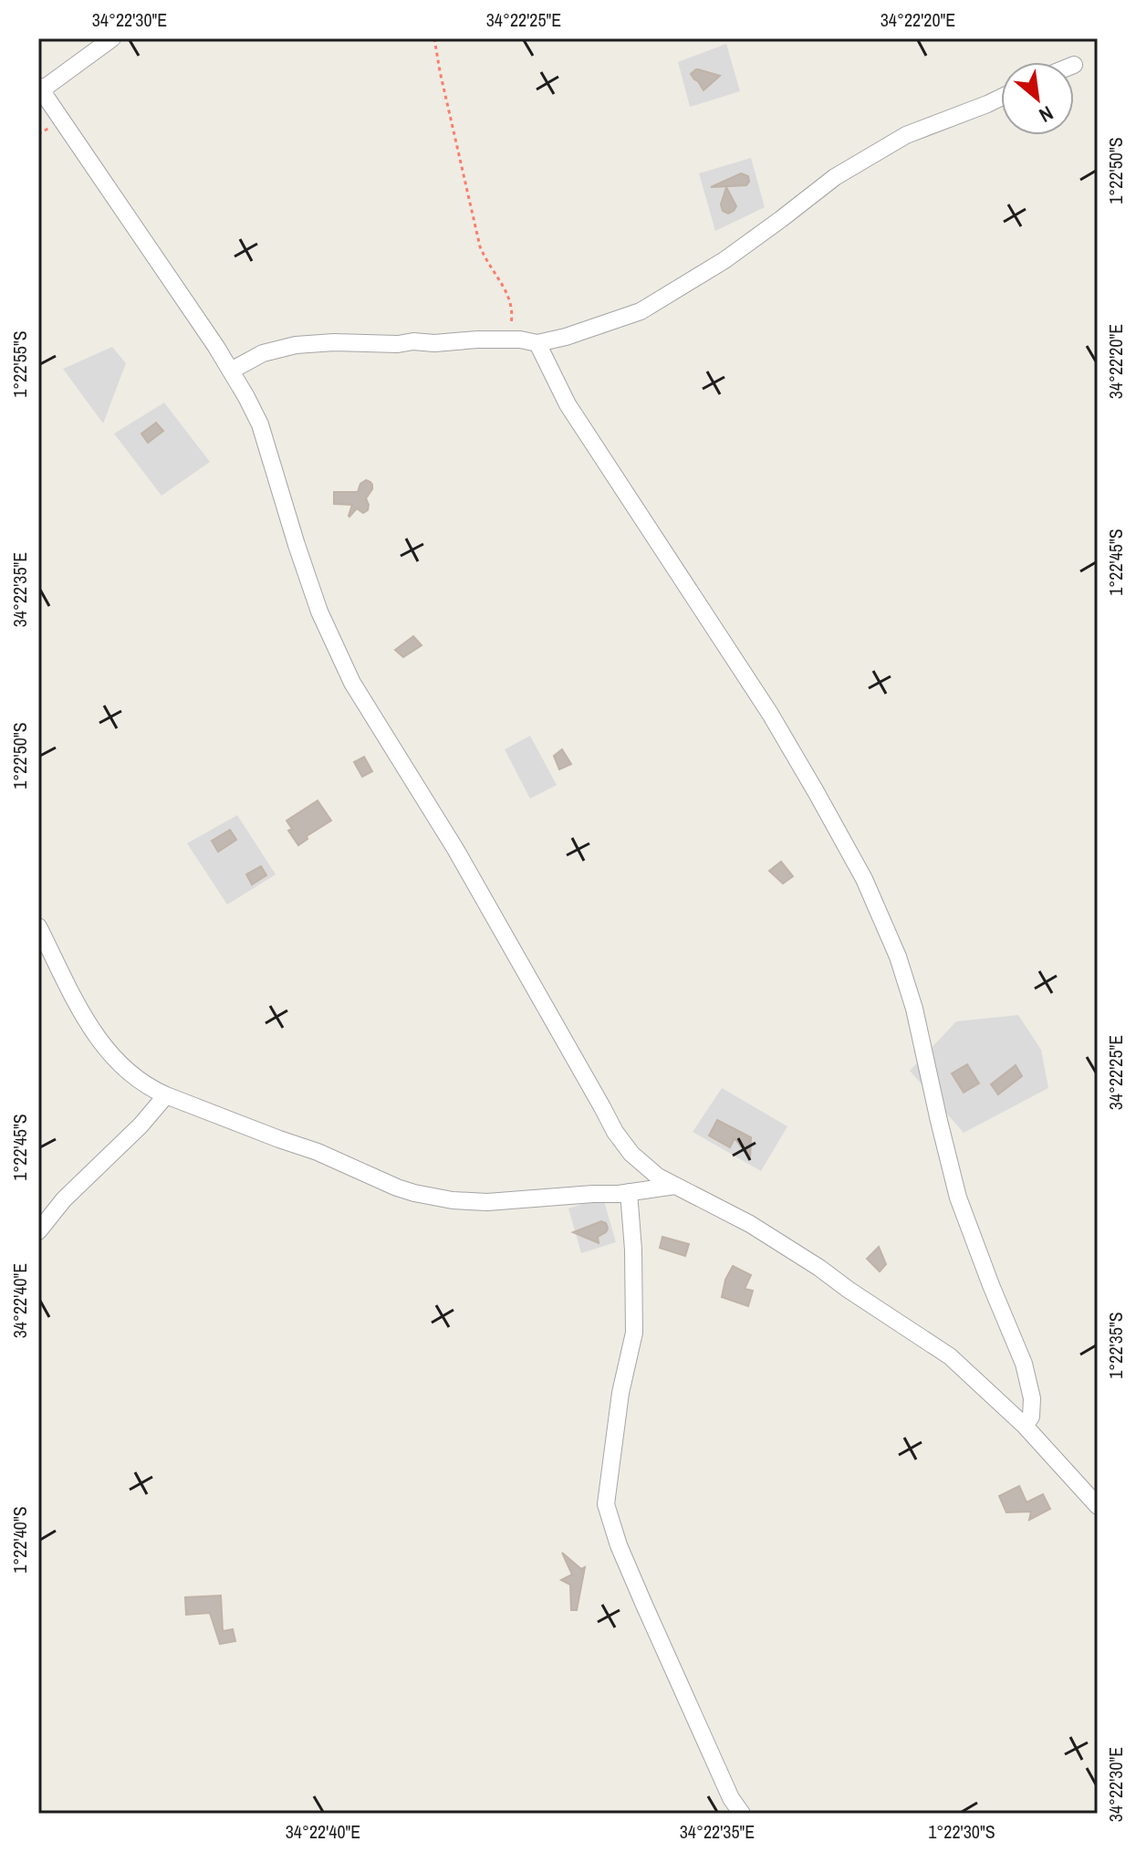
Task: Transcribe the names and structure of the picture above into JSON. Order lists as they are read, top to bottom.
{
  "north": "bottom right",
  "coordinates": [
    "34°22'30\"E",
    "34°22'25\"E",
    "34°22'20\"E",
    "1°22'50\"S",
    "1°22'55\"S",
    "1°22'45\"S",
    "34°22'35\"E",
    "34°22'40\"E",
    "1°22'35\"S",
    "1°22'40\"S",
    "1°22'30\"S"
  ]
}
